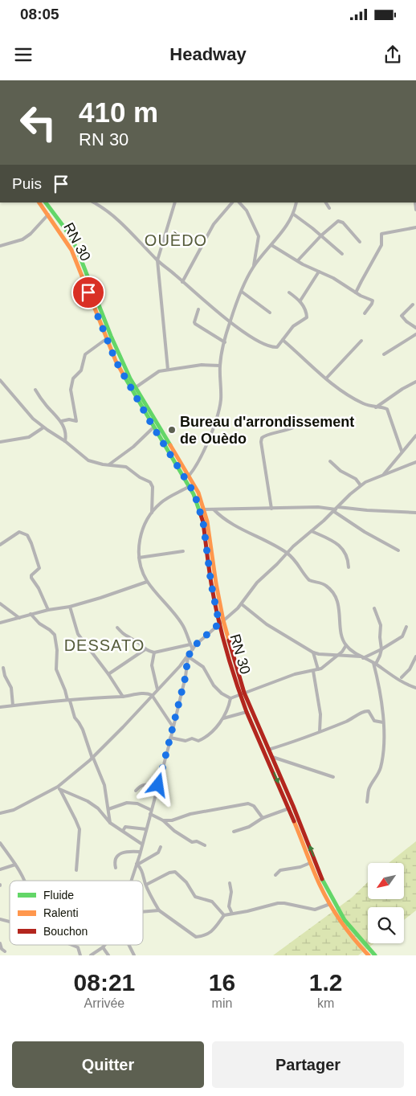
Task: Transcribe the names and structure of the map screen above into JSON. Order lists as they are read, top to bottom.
{
  "streets": {
    "main road": ["RN 30"]
  },
  "districts": ["OUÈDO", "DESSATO"],
  "places": ["Bureau d'arrondissement de Ouèdo"],
  "legend": ["Fluide", "Ralenti", "Bouchon"],
  "north": "bottom left",
  "page": {
    "status": "08:05",
    "header": "Headway",
    "turn": ["410 m", "RN 30"],
    "then": "Puis",
    "eta": [
      "08:21",
      "Arrivée",
      "16",
      "min",
      "1.2",
      "km"
    ],
    "buttons": ["Quitter", "Partager"]
  }
}
